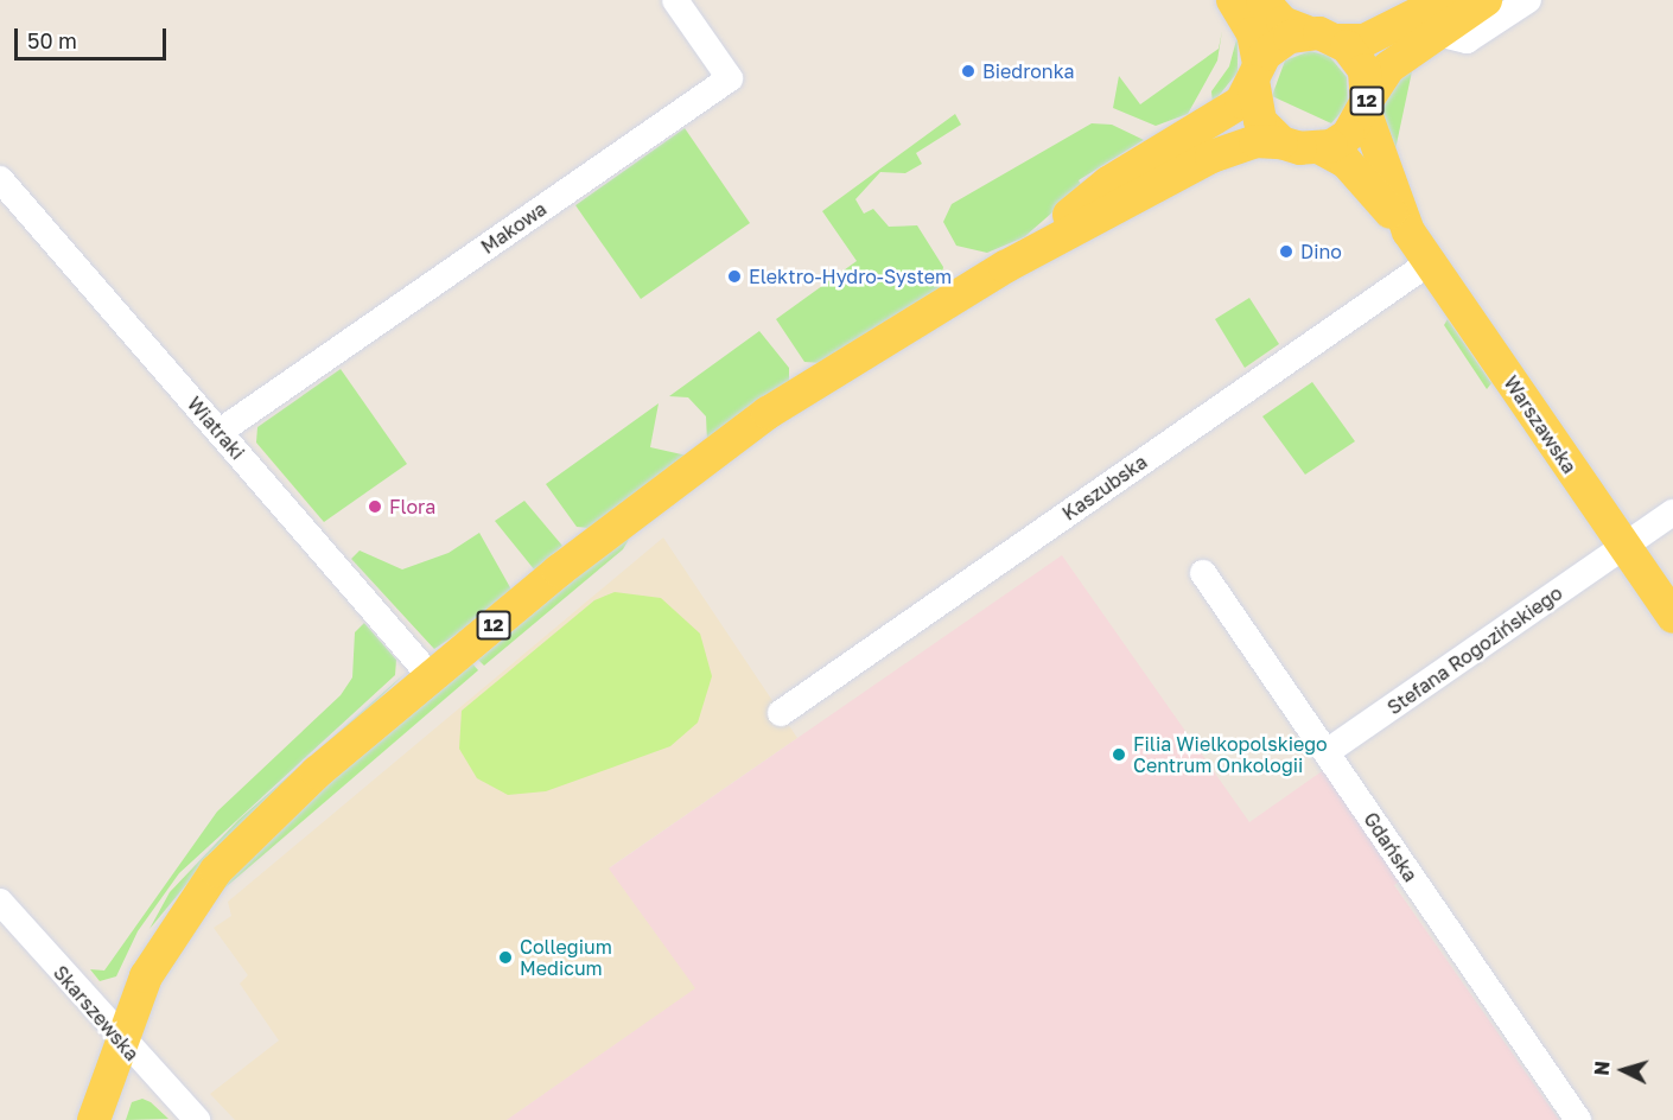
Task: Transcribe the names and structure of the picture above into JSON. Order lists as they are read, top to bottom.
{
  "streets": {
    "main road": ["12", "Warszawska"],
    "street": [
      "Makowa",
      "Wiatraki",
      "Kaszubska",
      "Stefana Rogozińskiego",
      "Gdańska",
      "Skarszewska"
    ]
  },
  "crossings": [
    ["12", "Warszawska"],
    ["12", "Wiatraki"],
    ["12", "Skarszewska"],
    ["Makowa", "Wiatraki"],
    ["Warszawska", "Kaszubska"],
    ["Warszawska", "Stefana Rogozińskiego"],
    ["Stefana Rogozińskiego", "Gdańska"]
  ],
  "places": [
    "Biedronka",
    "Dino",
    "Elektro-Hydro-System",
    "Flora",
    "Filia Wielkopolskiego Centrum Onkologii",
    "Collegium Medicum"
  ],
  "scale_bar": "50 m",
  "north": "left"
}
